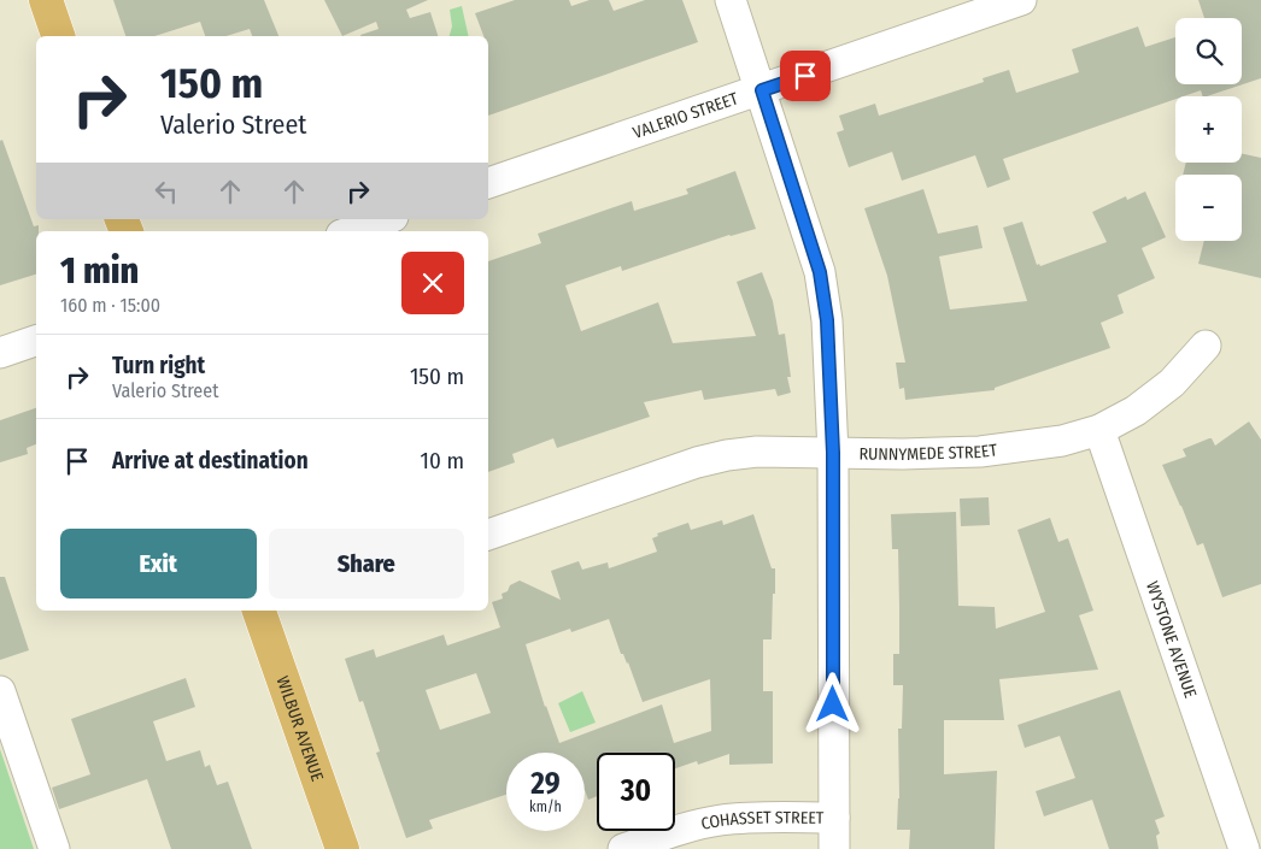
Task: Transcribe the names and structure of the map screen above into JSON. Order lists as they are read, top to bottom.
{
  "streets": {
    "main road": ["WILBUR AVENUE"],
    "street": [
      "VALERIO STREET",
      "RUNNYMEDE STREET",
      "WYSTONE AVENUE",
      "COHASSET STREET"
    ]
  },
  "crossings": [
    ["RUNNYMEDE STREET", "WYSTONE AVENUE"]
  ],
  "page": {
    "map_buttons": ["+", "−"],
    "turn": ["150 m", "Valerio Street"],
    "heading": ["1 min", "160 m · 15:00"],
    "list": [
      {
        "name": "Turn right",
        "note": "Valerio Street",
        "value": "150 m"
      },
      {
        "name": "Arrive at destination",
        "value": "10 m"
      }
    ],
    "buttons": ["Exit", "Share"],
    "speed": "29 km/h",
    "limit": "30"
  }
}
